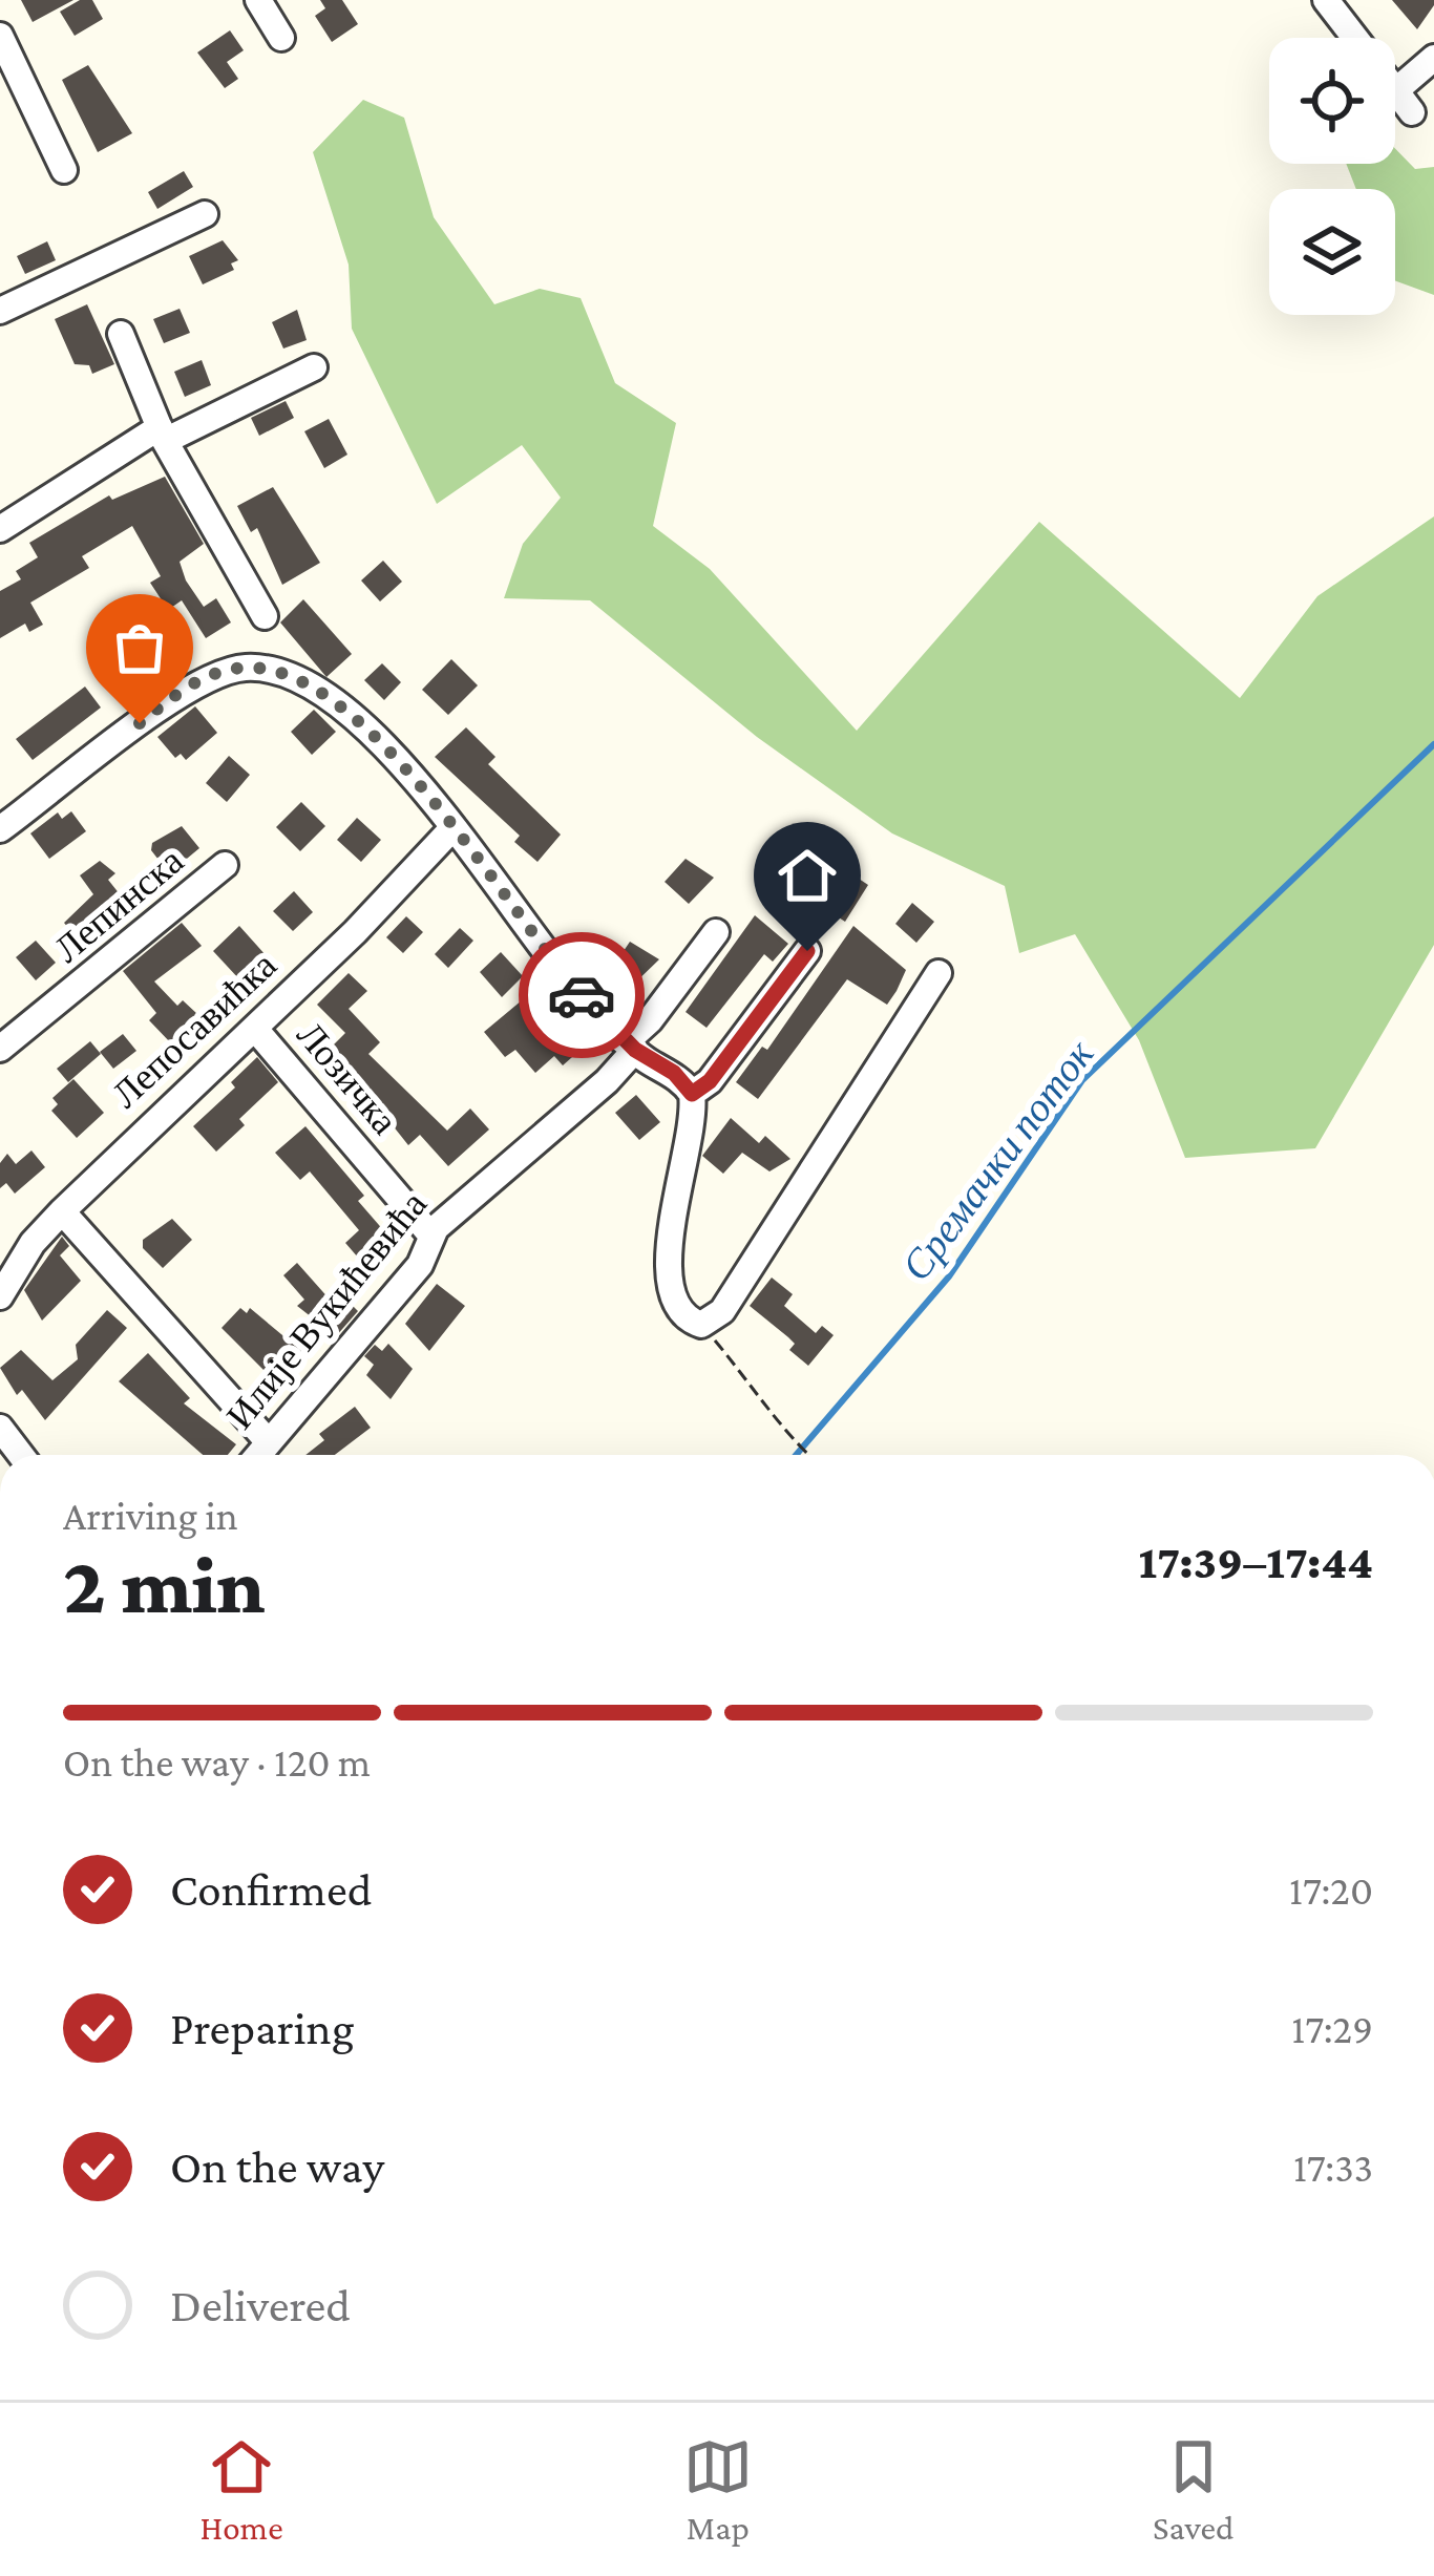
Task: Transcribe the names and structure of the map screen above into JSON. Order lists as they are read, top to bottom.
{
  "streets": {
    "street": [
      "Лепинска",
      "Лепосавићка",
      "Лозичка",
      "Илије Вукићевића"
    ]
  },
  "crossings": [
    ["Лепосавићка", "Лозичка"],
    ["Лозичка", "Илије Вукићевића"]
  ],
  "water": ["Сремачки поток"],
  "page": {
    "heading": ["2 min", "Arriving in", "17:39–17:44"],
    "bar": "On the way · 120 m",
    "list": [
      ["Confirmed", "17:20"],
      ["Preparing", "17:29"],
      ["On the way", "17:33"],
      "Delivered"
    ],
    "tabs": ["Home", "Map", "Saved"]
  }
}
